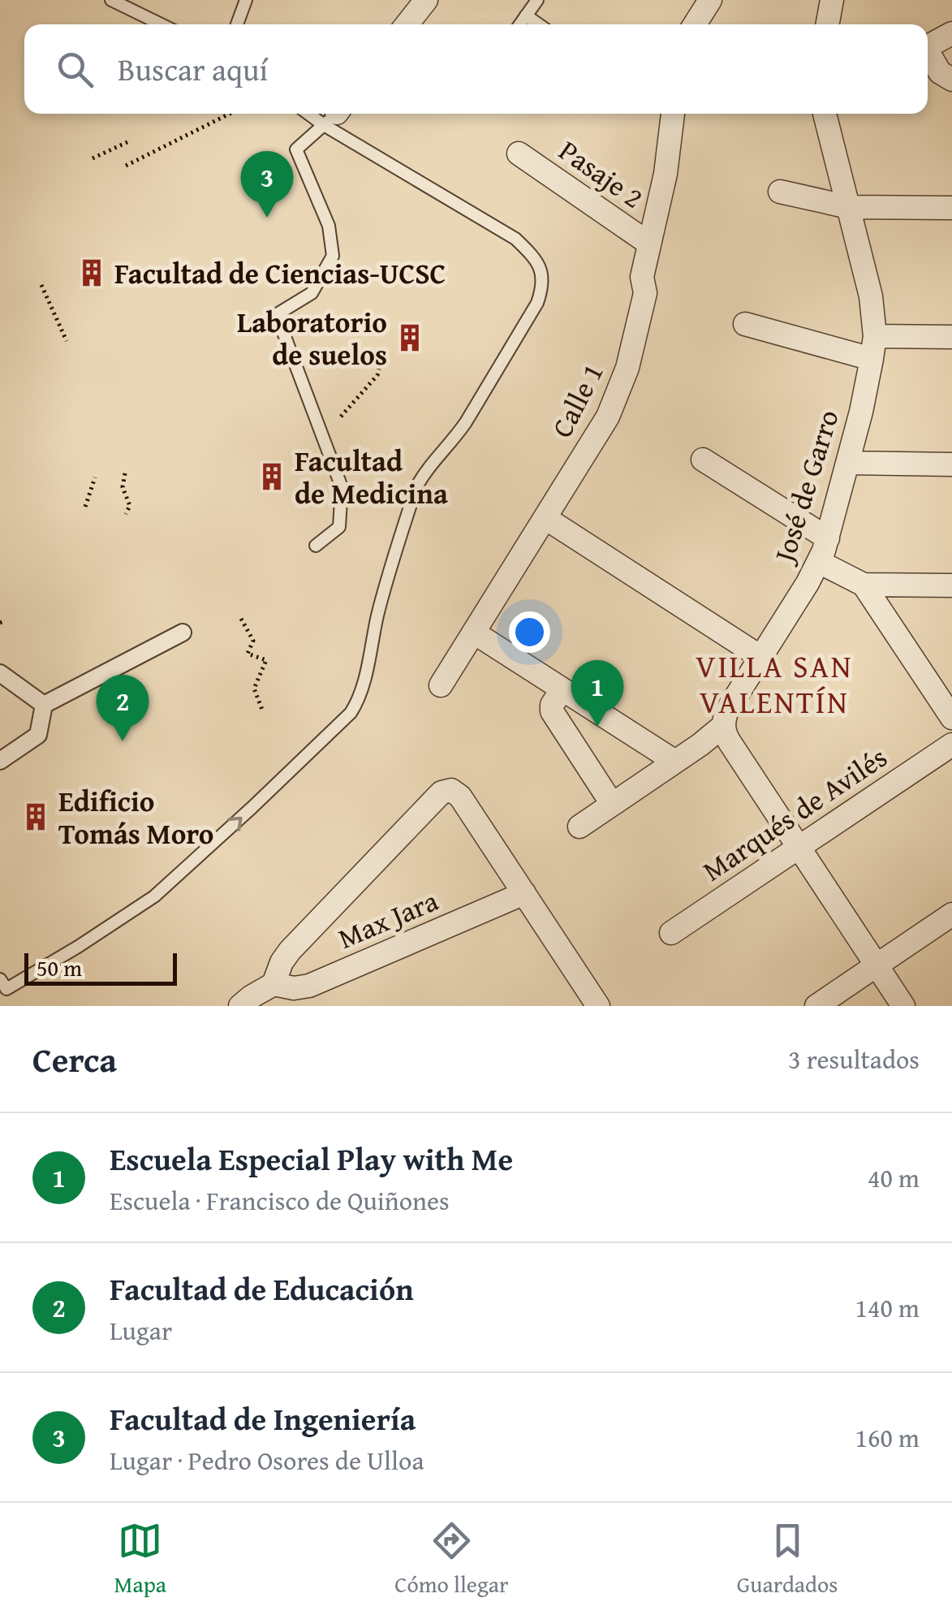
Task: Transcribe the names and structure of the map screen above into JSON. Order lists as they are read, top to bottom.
{
  "streets": {
    "street": [
      "Pasaje 2",
      "Calle 1",
      "José de Garro",
      "Marqués de Avilés",
      "Max Jara"
    ]
  },
  "crossings": [
    ["Pasaje 2", "Calle 1"]
  ],
  "districts": ["VILLA SAN VALENTÍN"],
  "places": {
    "building": [
      "Facultad de Ciencias-UCSC",
      "Laboratorio de suelos",
      "Facultad de Medicina",
      "Edificio Tomás Moro"
    ]
  },
  "scale_bar": "50 m",
  "page": {
    "search": "Buscar aquí",
    "pins": ["3", "1", "2"],
    "scale": "50 m",
    "heading": ["Cerca", "3 resultados"],
    "list": [
      {
        "mark": "1",
        "name": "Escuela Especial Play with Me",
        "note": "Escuela · Francisco de Quiñones",
        "value": "40 m"
      },
      {
        "mark": "2",
        "name": "Facultad de Educación",
        "note": "Lugar",
        "value": "140 m"
      },
      {
        "mark": "3",
        "name": "Facultad de Ingeniería",
        "note": "Lugar · Pedro Osores de Ulloa",
        "value": "160 m"
      }
    ],
    "nav": ["Mapa", "Cómo llegar", "Guardados"]
  }
}
